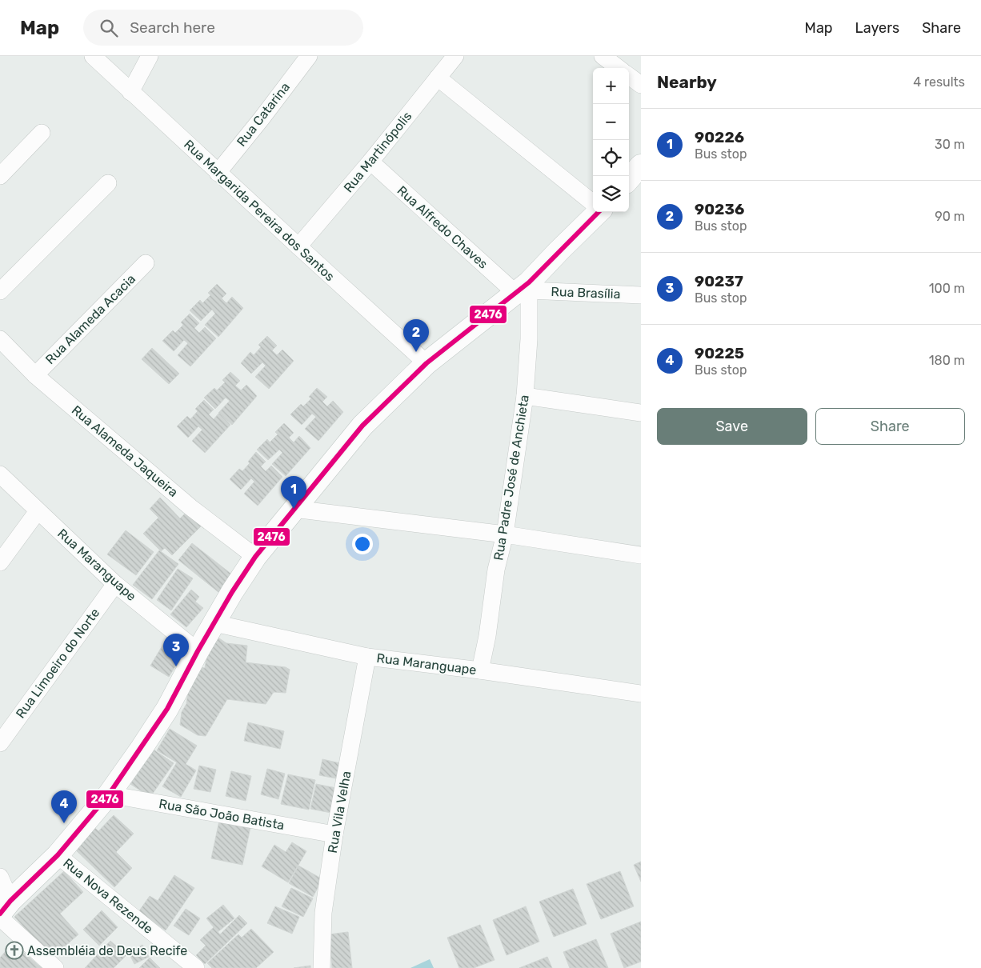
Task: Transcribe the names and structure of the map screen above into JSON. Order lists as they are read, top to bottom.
{
  "streets": {
    "street": [
      "Rua Catarina",
      "Rua Martinópolis",
      "Rua Margarida Pereira dos Santos",
      "Rua Alfredo Chaves",
      "Rua Brasília",
      "Rua Alameda Acacia",
      "Rua Alameda Jaqueira",
      "Rua Padre José de Anchieta",
      "Rua Maranguape",
      "Rua Limoeiro do Norte",
      "Rua Vila Velha",
      "Rua São João Batista",
      "Rua Nova Rezende"
    ]
  },
  "crossings": [
    ["Rua Catarina", "Rua Margarida Pereira dos Santos"],
    ["Rua Martinópolis", "Rua Margarida Pereira dos Santos"],
    ["Rua Martinópolis", "Rua Alfredo Chaves"],
    ["Rua Alfredo Chaves", "Rua Brasília"],
    ["Rua Alfredo Chaves", "Rua Padre José de Anchieta"],
    ["Rua Brasília", "Rua Padre José de Anchieta"],
    ["Rua Alameda Acacia", "Rua Alameda Jaqueira"],
    ["Rua Padre José de Anchieta", "Rua Maranguape"],
    ["Rua Maranguape", "Rua Limoeiro do Norte"],
    ["Rua Maranguape", "Rua Vila Velha"],
    ["Rua Vila Velha", "Rua São João Batista"]
  ],
  "places": {
    "church": ["Assembléia de Deus Recife"]
  },
  "lines": ["transit line 2476"],
  "page": {
    "header": "Map",
    "search": "Search here",
    "nav": ["Map", "Layers", "Share"],
    "heading": ["Nearby", "4 results"],
    "map_buttons": ["+", "−"],
    "list": [
      {
        "mark": "1",
        "name": "90226",
        "note": "Bus stop",
        "value": "30 m"
      },
      {
        "mark": "2",
        "name": "90236",
        "note": "Bus stop",
        "value": "90 m"
      },
      {
        "mark": "3",
        "name": "90237",
        "note": "Bus stop",
        "value": "100 m"
      },
      {
        "mark": "4",
        "name": "90225",
        "note": "Bus stop",
        "value": "180 m"
      }
    ],
    "pins": [
      "2",
      "1",
      "3",
      "4"
    ],
    "buttons": ["Save", "Share"]
  }
}
